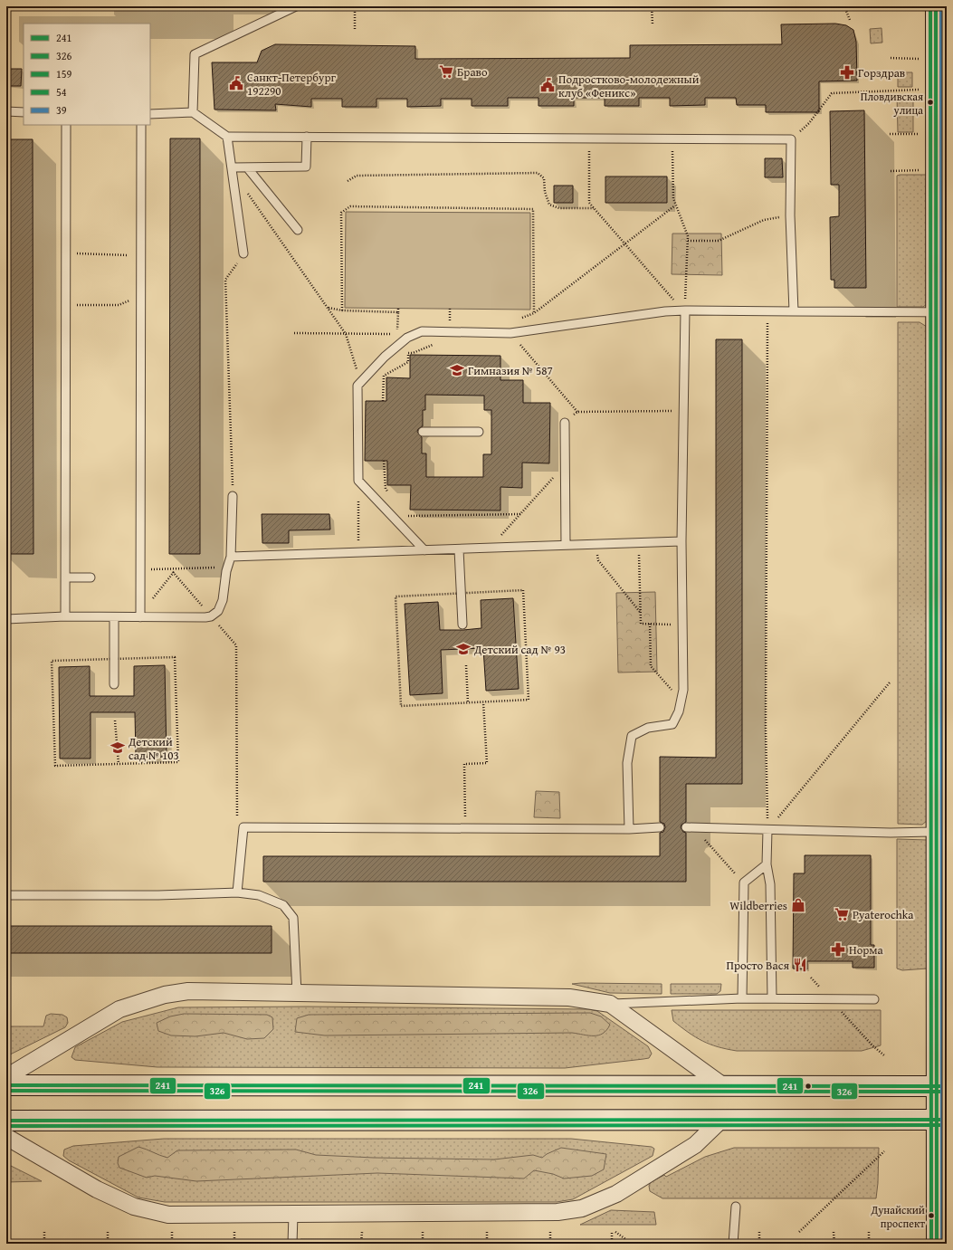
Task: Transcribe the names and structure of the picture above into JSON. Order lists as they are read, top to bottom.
{
  "places": {
    "supermarket": ["Браво", "Pyaterochka"],
    "pharmacy": ["Горздрав", "Норма"],
    "public building": ["Санкт-Петербург 192290", "Подростково-молодежный клуб «Феникс»"],
    "other": ["Пловдивская улица", "Дунайский проспект"],
    "school or university": ["Гимназия № 587", "Детский сад № 93", "Детский сад № 103"],
    "shop": ["Wildberries"],
    "restaurant": ["Просто Вася"]
  },
  "lines": [
    "transit line 159",
    "transit line 54",
    "transit line 39",
    "transit line 241",
    "transit line 326"
  ],
  "legend": [
    "241",
    "326",
    "159",
    "54",
    "39"
  ]
}
